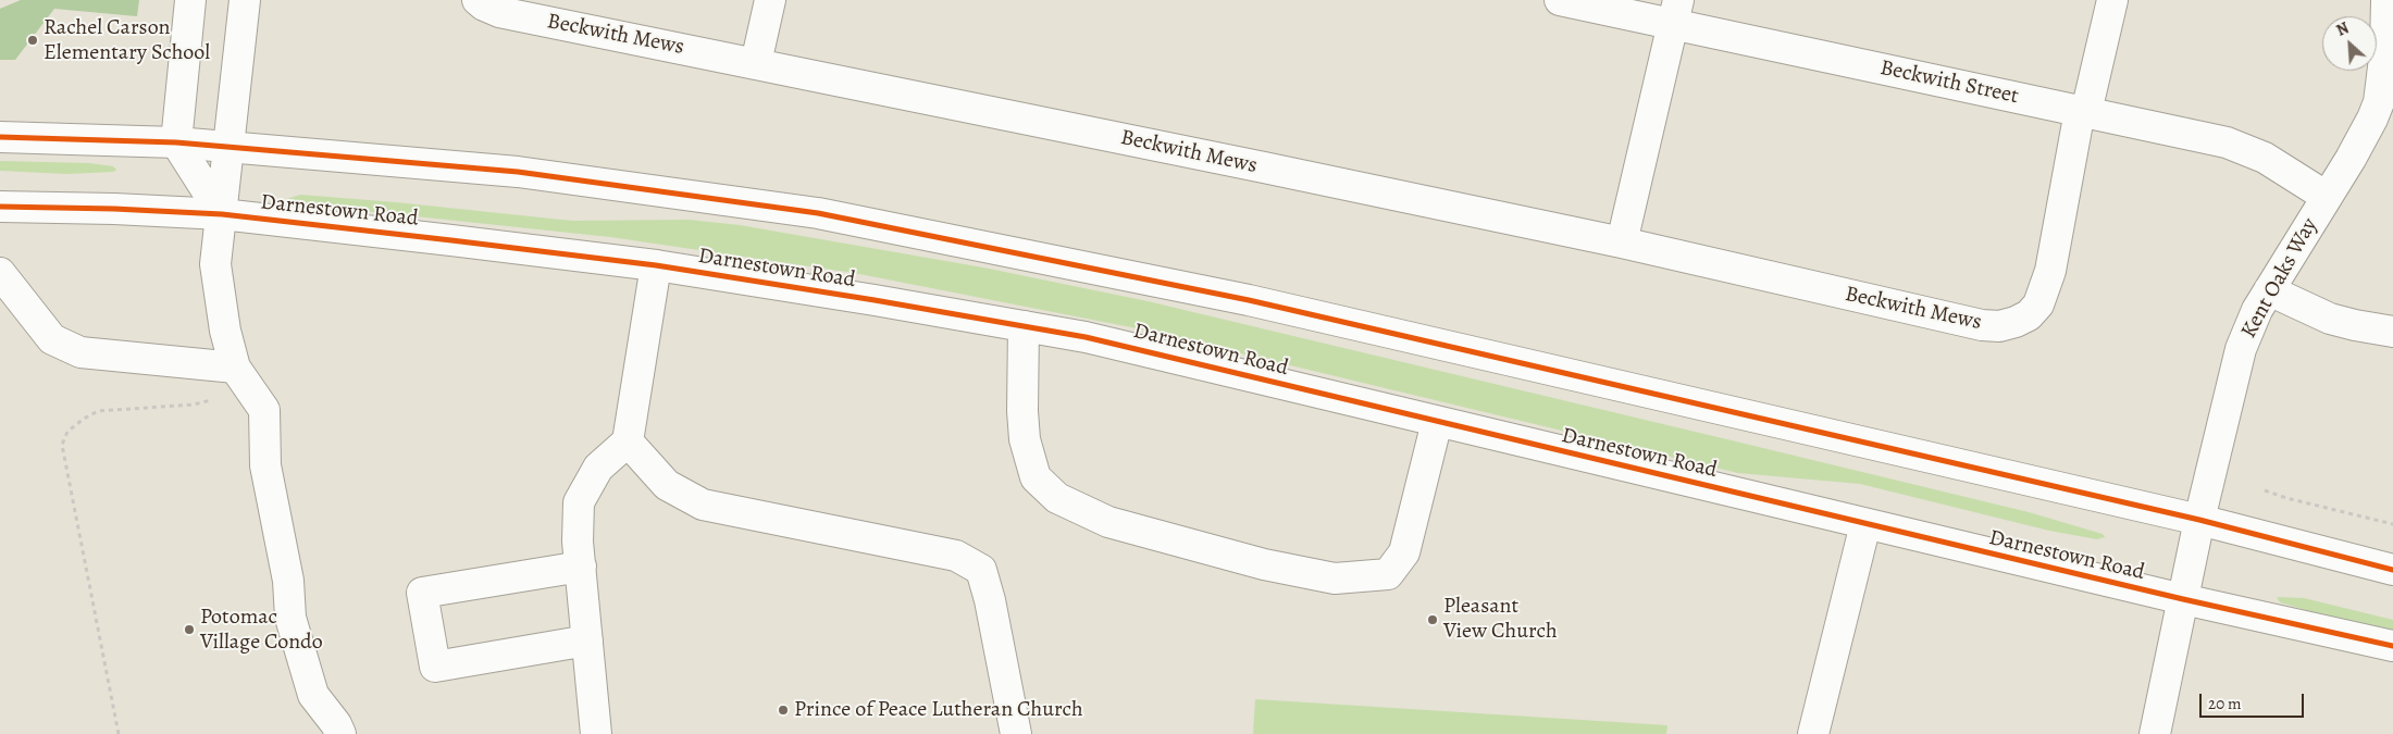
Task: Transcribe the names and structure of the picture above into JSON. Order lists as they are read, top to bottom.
{
  "streets": {
    "main road": [
      "Beckwith Mews",
      "Beckwith Street",
      "Darnestown Road",
      "Kent Oaks Way"
    ]
  },
  "crossings": [
    ["Beckwith Mews", "Beckwith Street"],
    ["Beckwith Street", "Kent Oaks Way"],
    ["Darnestown Road", "Kent Oaks Way"]
  ],
  "places": [
    "Rachel Carson Elementary School",
    "Pleasant View Church",
    "Potomac Village Condo",
    "Prince of Peace Lutheran Church"
  ],
  "scale_bar": "20 m",
  "north": "top left"
}
